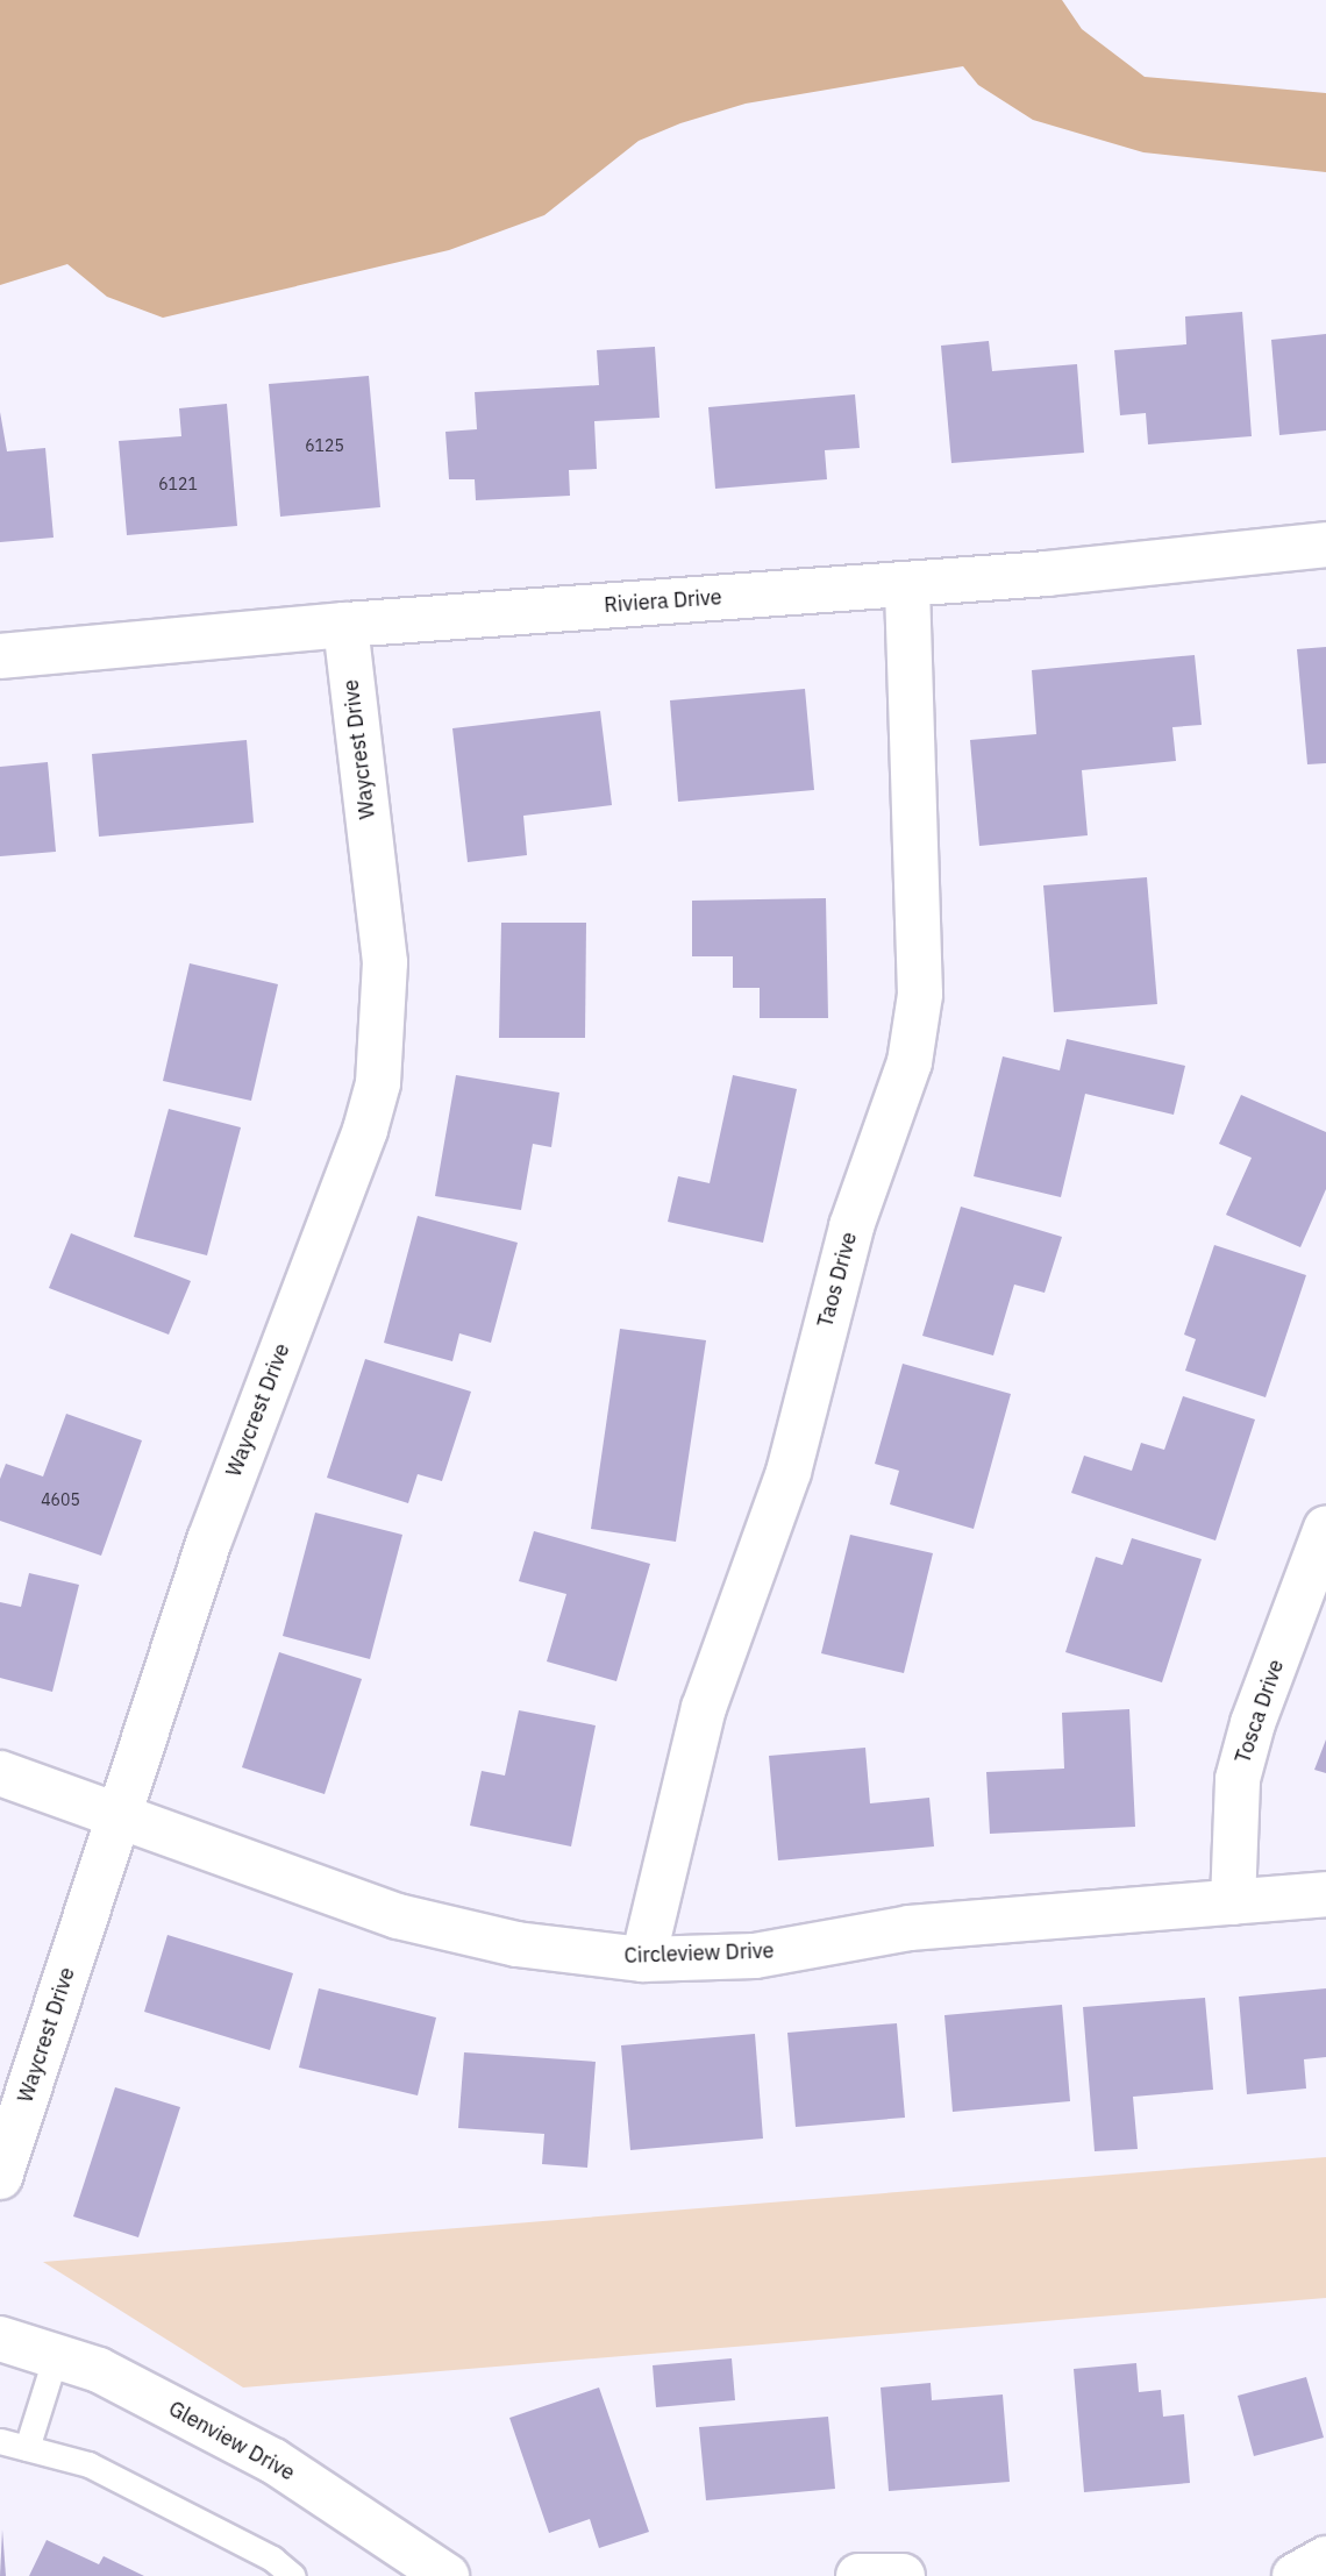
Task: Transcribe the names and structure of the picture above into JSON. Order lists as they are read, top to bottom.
{
  "streets": {
    "street": [
      "Riviera Drive",
      "Waycrest Drive",
      "Taos Drive",
      "Tosca Drive",
      "Circleview Drive",
      "Glenview Drive"
    ]
  },
  "crossings": [
    ["Riviera Drive", "Waycrest Drive"],
    ["Riviera Drive", "Taos Drive"],
    ["Waycrest Drive", "Circleview Drive"],
    ["Taos Drive", "Circleview Drive"],
    ["Tosca Drive", "Circleview Drive"]
  ],
  "house_numbers": ["6125", "6121", "4605"]
}
